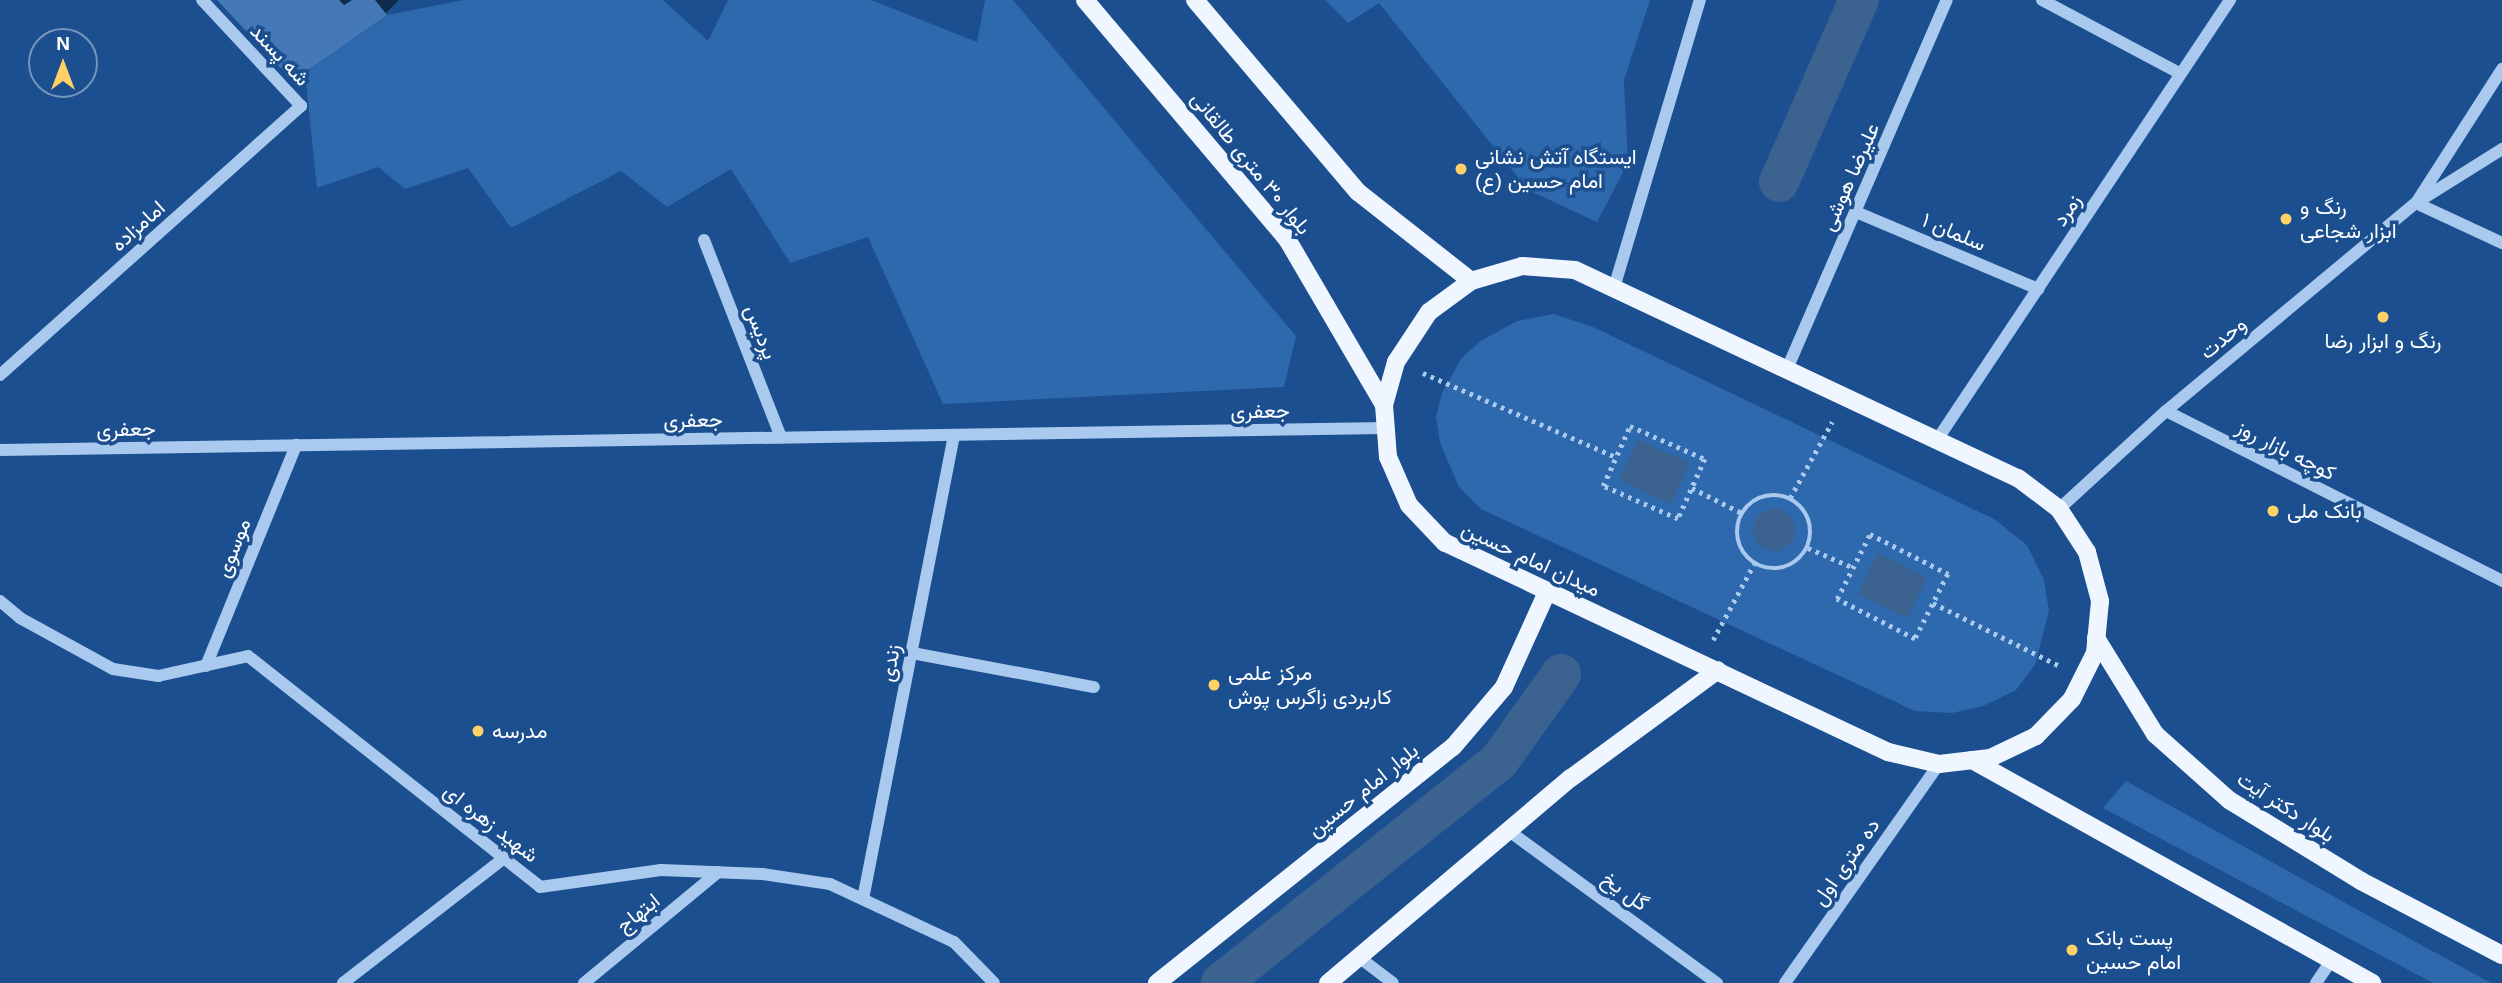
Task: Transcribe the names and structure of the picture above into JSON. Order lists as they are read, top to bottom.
{
  "streets": {
    "main road": [
      "بلوار ۳۰ متری طالقانی",
      "میدان امام حسین",
      "بلوار امام حسین",
      "بلوار دکتر آیت"
    ],
    "street": [
      "شه پسند",
      "علیرضا هوشی",
      "زمرد",
      "امامزاده",
      "سلمان ۱",
      "پردیس",
      "وحدت",
      "جعفری",
      "کوچه بازار روز",
      "موسوی",
      "زندی",
      "شهید زهره ای",
      "ده متری اول",
      "گل یخ",
      "ابتهاج"
    ]
  },
  "crossings": [
    ["شه پسند", "امامزاده"],
    ["بلوار ۳۰ متری طالقانی", "میدان امام حسین"],
    ["علیرضا هوشی", "سلمان ۱"],
    ["علیرضا هوشی", "میدان امام حسین"],
    ["زمرد", "سلمان ۱"],
    ["زمرد", "میدان امام حسین"],
    ["پردیس", "جعفری"],
    ["وحدت", "کوچه بازار روز"],
    ["وحدت", "میدان امام حسین"],
    ["جعفری", "موسوی"],
    ["جعفری", "میدان امام حسین"],
    ["جعفری", "زندی"],
    ["موسوی", "شهید زهره ای"],
    ["میدان امام حسین", "بلوار امام حسین"],
    ["میدان امام حسین", "بلوار دکتر آیت"],
    ["میدان امام حسین", "ده متری اول"],
    ["زندی", "شهید زهره ای"],
    ["شهید زهره ای", "ابتهاج"]
  ],
  "places": [
    "ایستگاه آتش نشانی امام حسین (ع)",
    "رنگ و ابزار شجاعی",
    "رنگ و ابزار رضا",
    "بانک ملی",
    "مرکز علمی کاربردی زاگرس پوش",
    "مدرسه",
    "پست بانک امام حسین"
  ],
  "north": "top"
}
